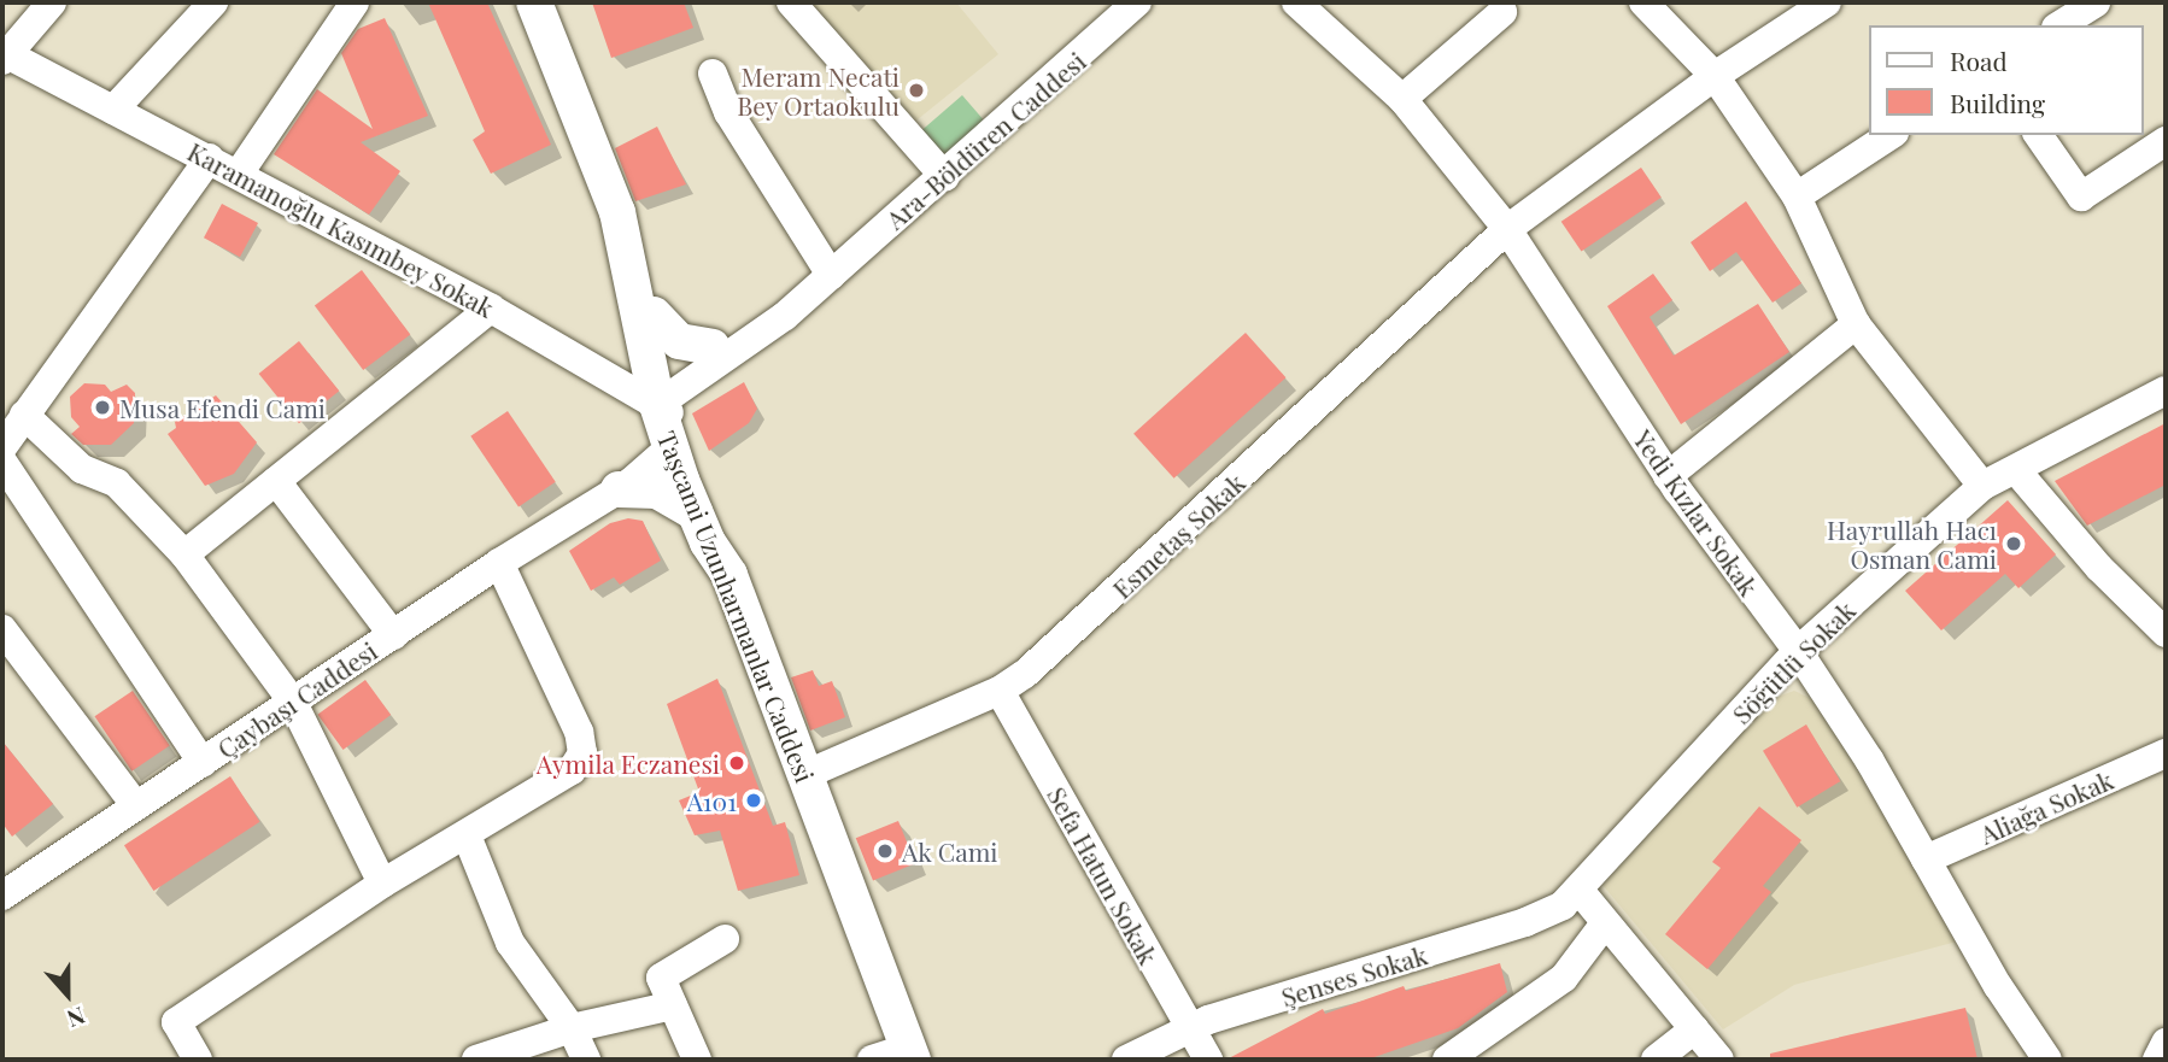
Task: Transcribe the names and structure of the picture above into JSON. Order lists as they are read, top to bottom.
{
  "streets": {
    "main road": ["Taşcami Uzunharmanlar Caddesi"],
    "street": [
      "Ara-Böldüren Caddesi",
      "Karamanoğlu Kasımbey Sokak",
      "Yedi Kızlar Sokak",
      "Esmetaş Sokak",
      "Söğütlü Sokak",
      "Çaybaşı Caddesi",
      "Aliağa Sokak",
      "Sefa Hatun Sokak",
      "Şenses Sokak"
    ]
  },
  "crossings": [
    ["Ara-Böldüren Caddesi", "Karamanoğlu Kasımbey Sokak"],
    ["Ara-Böldüren Caddesi", "Taşcami Uzunharmanlar Caddesi"],
    ["Ara-Böldüren Caddesi", "Çaybaşı Caddesi"],
    ["Karamanoğlu Kasımbey Sokak", "Taşcami Uzunharmanlar Caddesi"],
    ["Karamanoğlu Kasımbey Sokak", "Çaybaşı Caddesi"],
    ["Yedi Kızlar Sokak", "Esmetaş Sokak"],
    ["Yedi Kızlar Sokak", "Söğütlü Sokak"],
    ["Yedi Kızlar Sokak", "Aliağa Sokak"],
    ["Esmetaş Sokak", "Taşcami Uzunharmanlar Caddesi"],
    ["Esmetaş Sokak", "Sefa Hatun Sokak"],
    ["Taşcami Uzunharmanlar Caddesi", "Çaybaşı Caddesi"],
    ["Söğütlü Sokak", "Şenses Sokak"],
    ["Sefa Hatun Sokak", "Şenses Sokak"]
  ],
  "places": [
    "Meram Necati Bey Ortaokulu",
    "Musa Efendi Cami",
    "Hayrullah Hacı Osman Cami",
    "Aymila Eczanesi",
    "A101",
    "Ak Cami"
  ],
  "legend": ["Road", "Building"],
  "north": "bottom"
}
